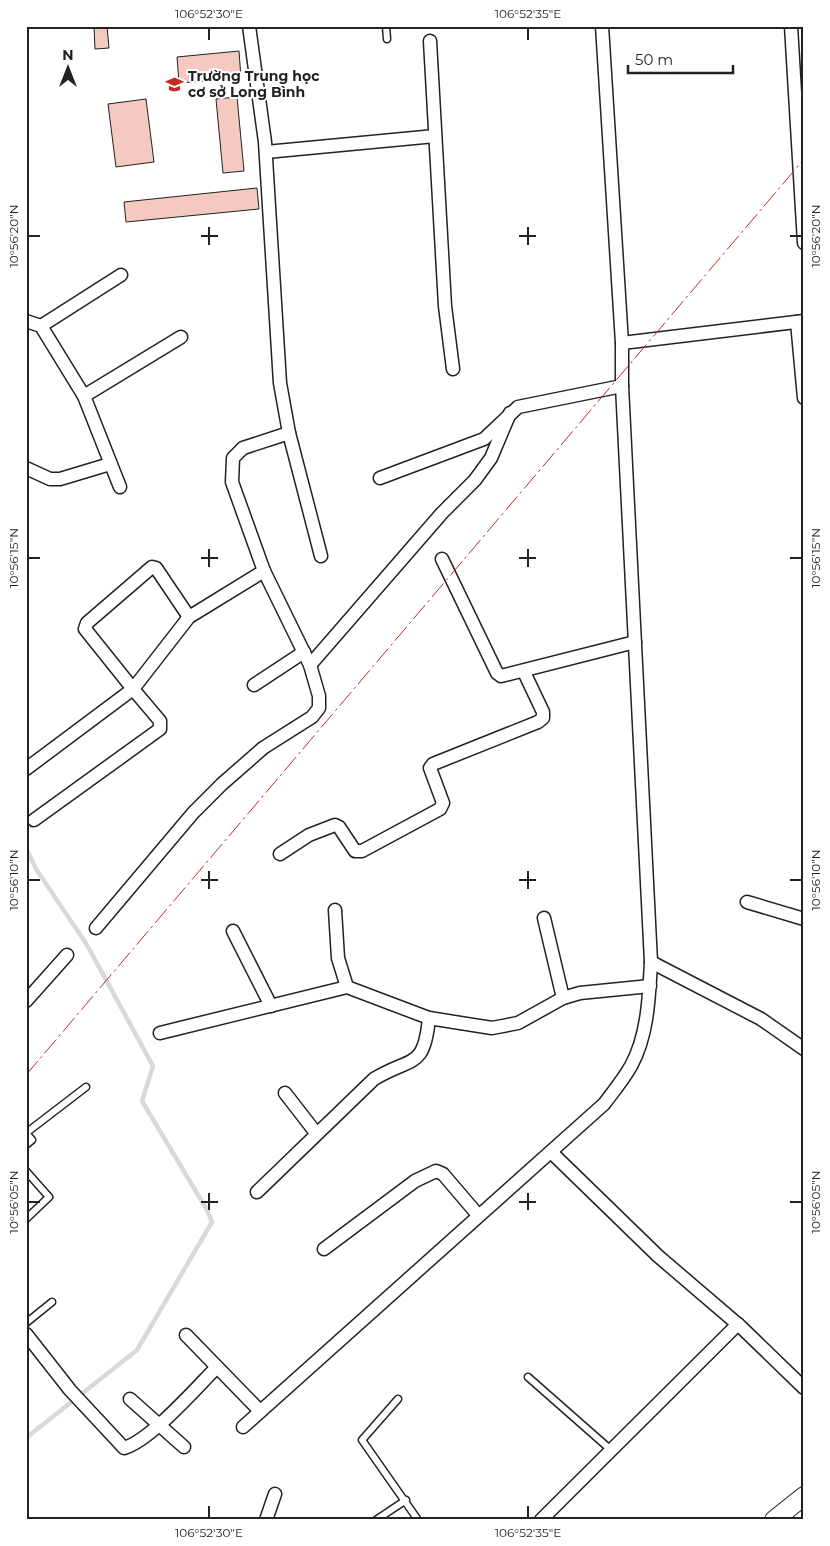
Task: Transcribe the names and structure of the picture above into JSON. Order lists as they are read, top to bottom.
{
  "places": {
    "school or university": ["Trường Trung học cơ sở Long Bình"]
  },
  "scale_bar": "50 m",
  "north": "top",
  "coordinates": [
    "106°52'30\"E",
    "106°52'35\"E",
    "10°56'20\"N",
    "10°56'15\"N",
    "10°56'10\"N",
    "10°56'05\"N"
  ]
}
